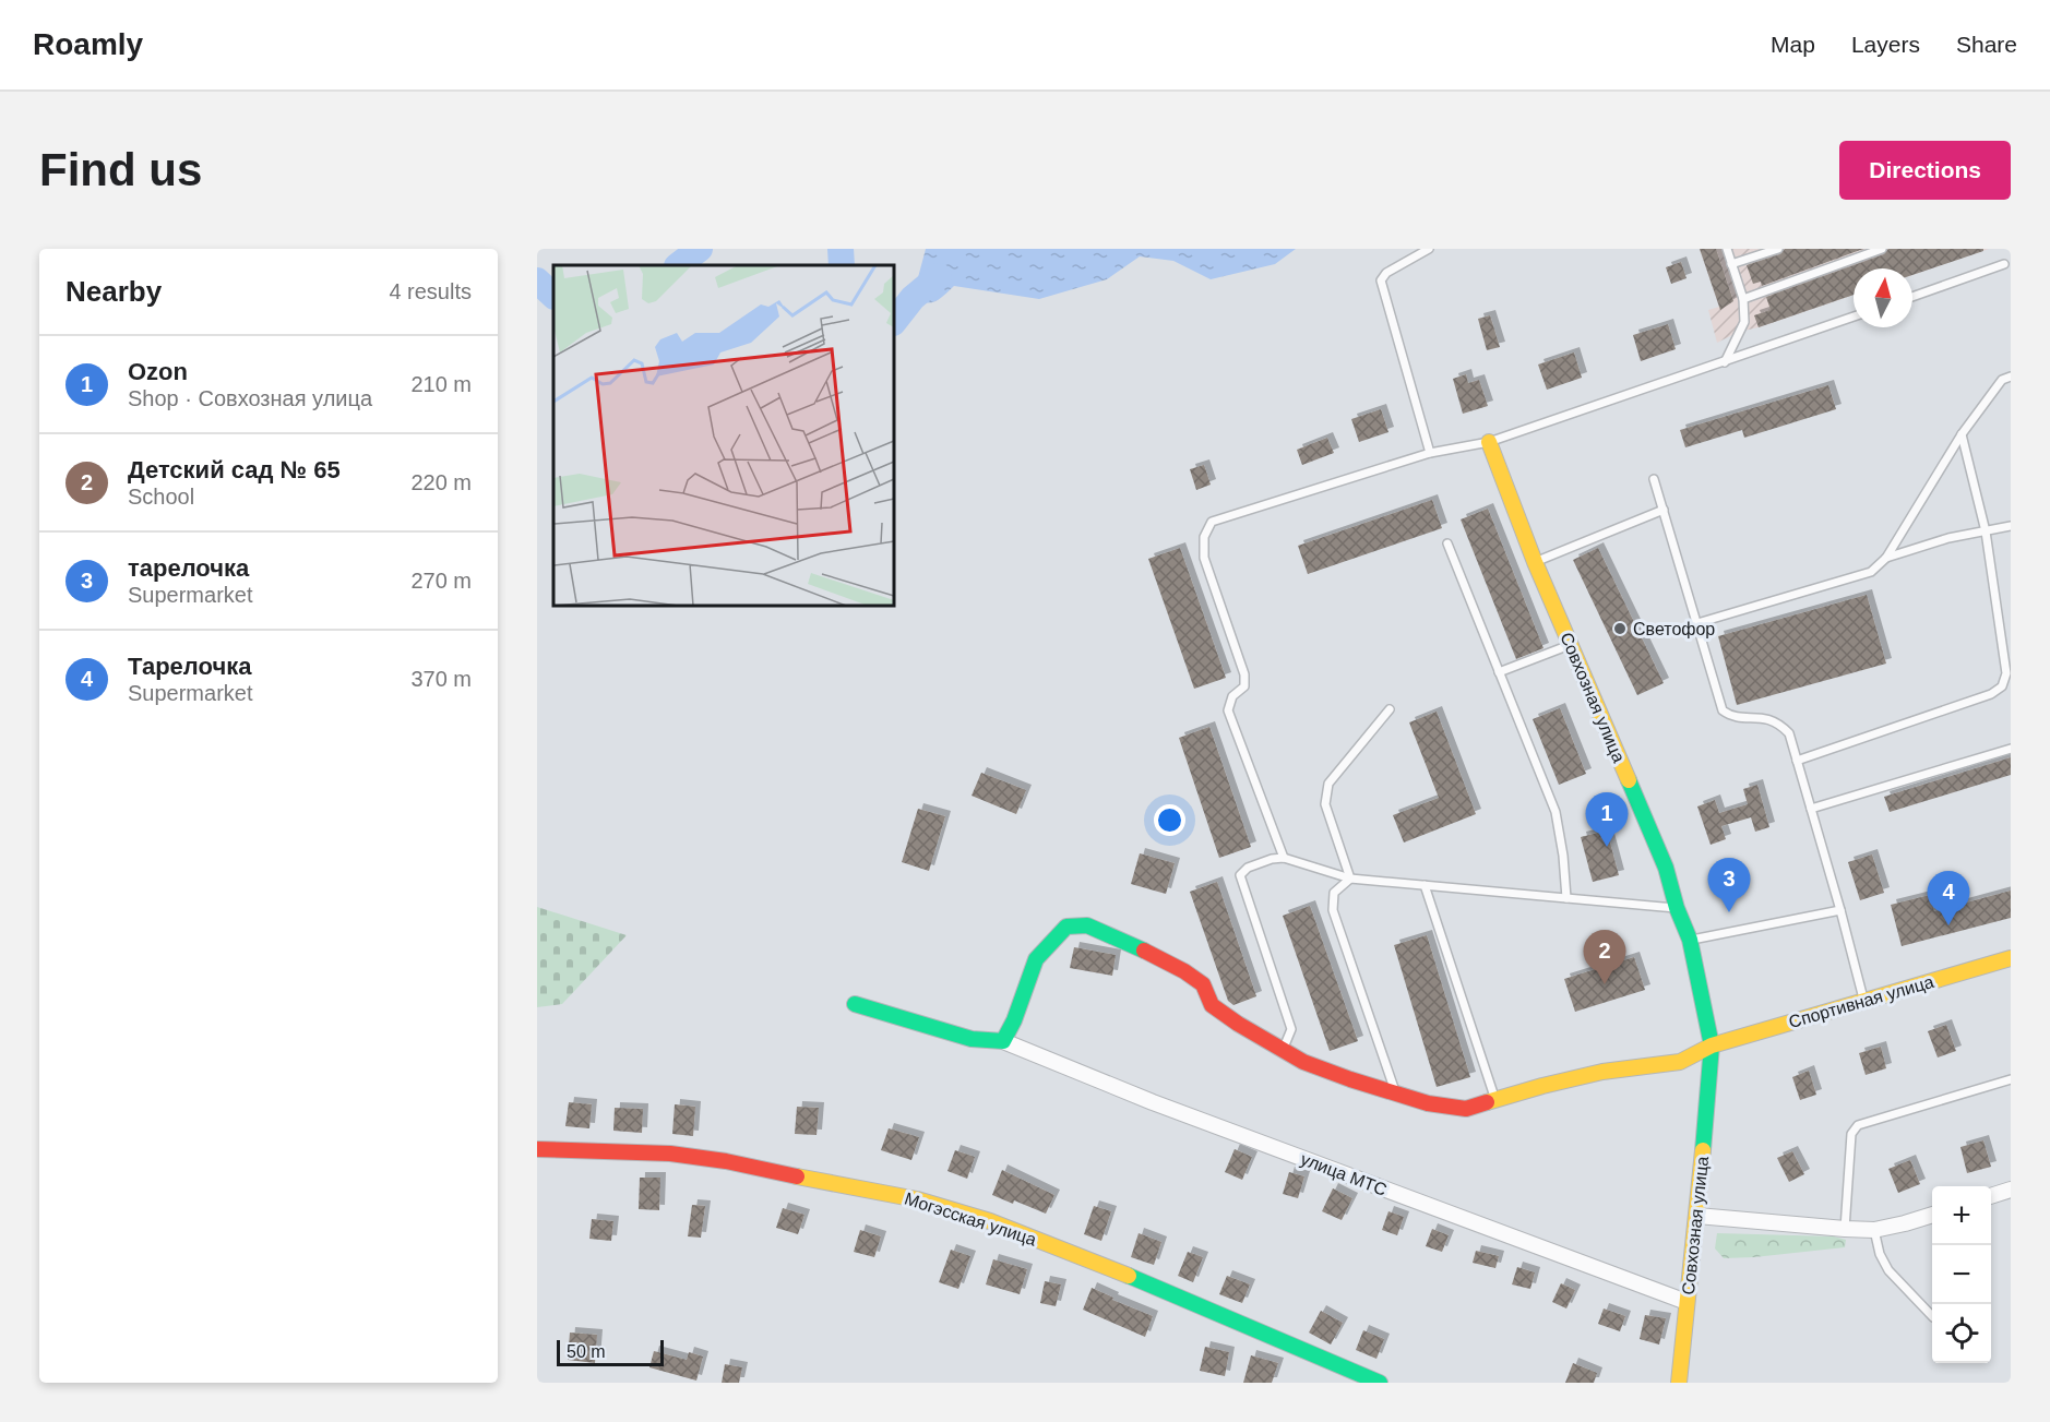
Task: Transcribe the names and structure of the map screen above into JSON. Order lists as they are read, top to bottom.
{
  "streets": {
    "street": [
      "Совхозная улица",
      "Спортивная улица",
      "улица МТС",
      "Могэсская улица"
    ]
  },
  "crossings": [
    ["Совхозная улица", "Спортивная улица"],
    ["Совхозная улица", "улица МТС"],
    ["Спортивная улица", "улица МТС"]
  ],
  "places": ["Светофор"],
  "scale_bar": "50 m",
  "north": "top",
  "page": {
    "header": "Roamly",
    "nav": ["Map", "Layers", "Share"],
    "buttons": "Directions",
    "title": "Find us",
    "heading": ["Nearby", "4 results"],
    "list": [
      {
        "mark": "1",
        "name": "Ozon",
        "note": "Shop · Совхозная улица",
        "value": "210 m"
      },
      {
        "mark": "2",
        "name": "Детский сад № 65",
        "note": "School",
        "value": "220 m"
      },
      {
        "mark": "3",
        "name": "тарелочка",
        "note": "Supermarket",
        "value": "270 m"
      },
      {
        "mark": "4",
        "name": "Тарелочка",
        "note": "Supermarket",
        "value": "370 m"
      }
    ],
    "pins": [
      "1",
      "3",
      "4",
      "2"
    ],
    "map_buttons": ["+", "−"],
    "scale": "50 m"
  }
}
